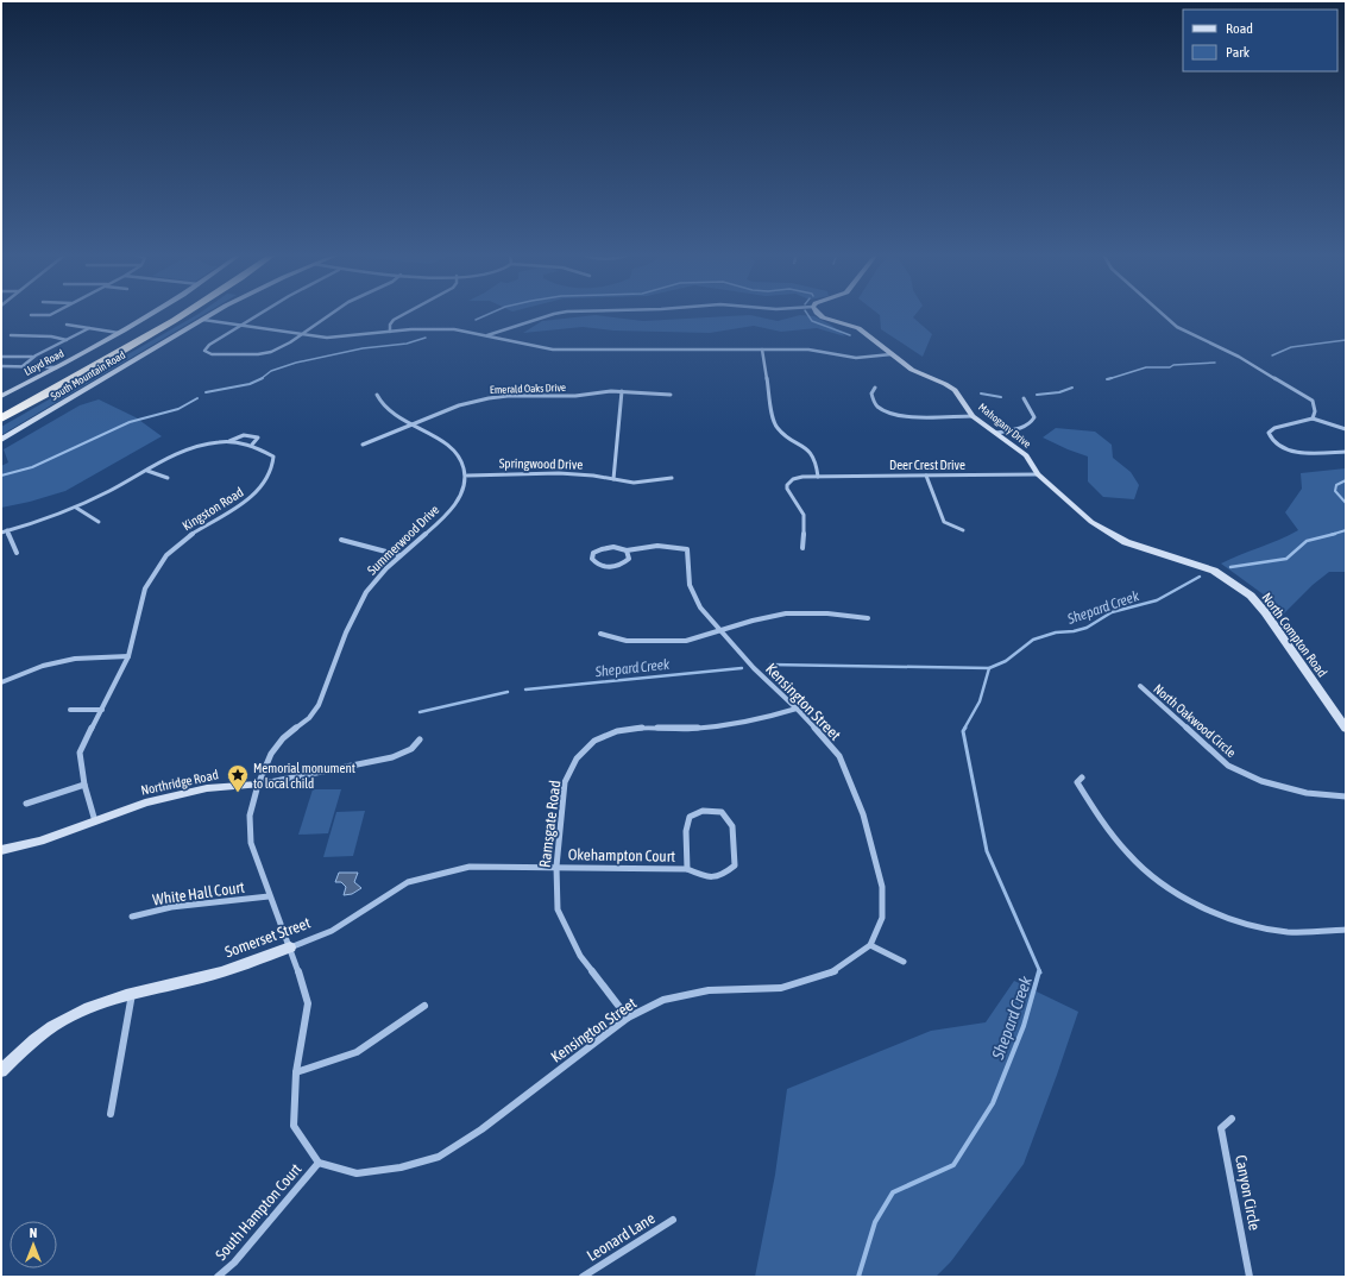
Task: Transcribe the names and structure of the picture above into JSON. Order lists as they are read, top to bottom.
{
  "streets": {
    "street": [
      "Lloyd Road",
      "South Mountain Road",
      "Emerald Oaks Drive",
      "Mahogany Drive",
      "Springwood Drive",
      "Deer Crest Drive",
      "Kingston Road",
      "Summerwood Drive",
      "North Compton Road",
      "Kensington Street",
      "North Oakwood Circle",
      "Northridge Road",
      "Ramsgate Road",
      "Okehampton Court",
      "White Hall Court",
      "Somerset Street",
      "Canyon Circle",
      "South Hampton Court",
      "Leonard Lane"
    ]
  },
  "crossings": [
    ["Mahogany Drive", "Deer Crest Drive"],
    ["Mahogany Drive", "North Compton Road"],
    ["Springwood Drive", "Summerwood Drive"],
    ["Deer Crest Drive", "North Compton Road"],
    ["Kingston Road", "Northridge Road"],
    ["Summerwood Drive", "Northridge Road"],
    ["Kensington Street", "Ramsgate Road"],
    ["Kensington Street", "South Hampton Court"],
    ["Ramsgate Road", "Okehampton Court"],
    ["Ramsgate Road", "Somerset Street"],
    ["Okehampton Court", "Somerset Street"]
  ],
  "water": ["Shepard Creek"],
  "places": {
    "place": ["Memorial monument to local child"]
  },
  "legend": ["Road", "Park"],
  "north": "top"
}
